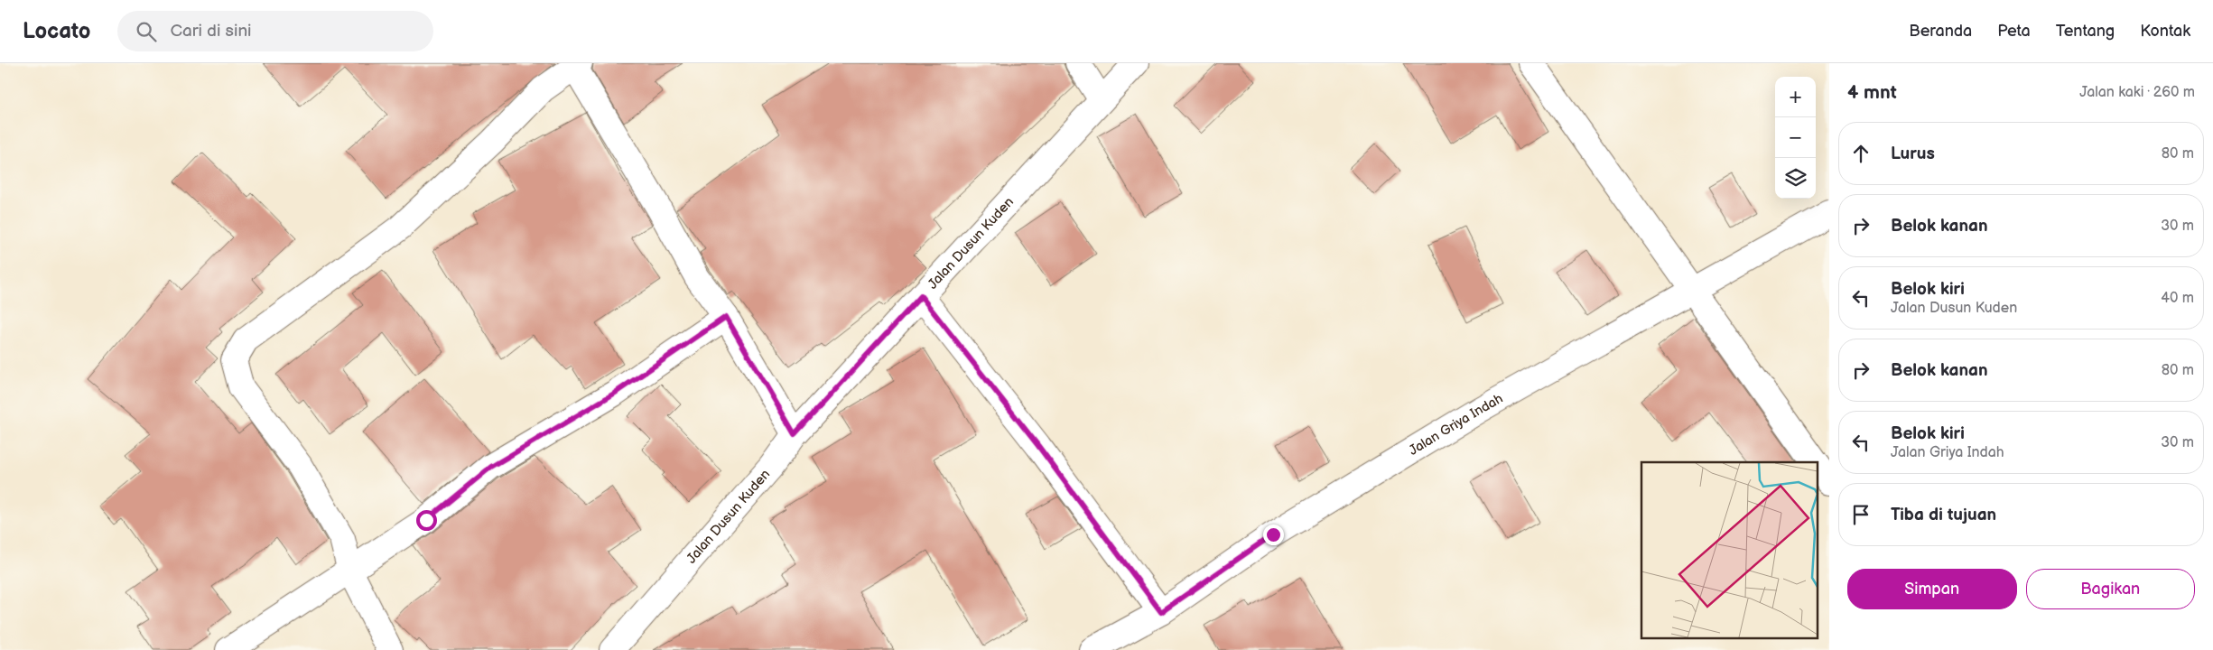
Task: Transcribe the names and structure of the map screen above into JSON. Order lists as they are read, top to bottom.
{
  "streets": {
    "street": ["Jalan Dusun Kuden", "Jalan Griya Indah"]
  },
  "page": {
    "header": "Locato",
    "search": "Cari di sini",
    "nav": [
      "Beranda",
      "Peta",
      "Tentang",
      "Kontak"
    ],
    "heading": ["4 mnt", "Jalan kaki · 260 m"],
    "map_buttons": ["+", "−"],
    "list": [
      ["Lurus", "80 m"],
      ["Belok kanan", "30 m"],
      ["Belok kiri", "Jalan Dusun Kuden", "40 m"],
      ["Belok kanan", "80 m"],
      ["Belok kiri", "Jalan Griya Indah", "30 m"],
      "Tiba di tujuan"
    ],
    "buttons": ["Simpan", "Bagikan"]
  }
}
